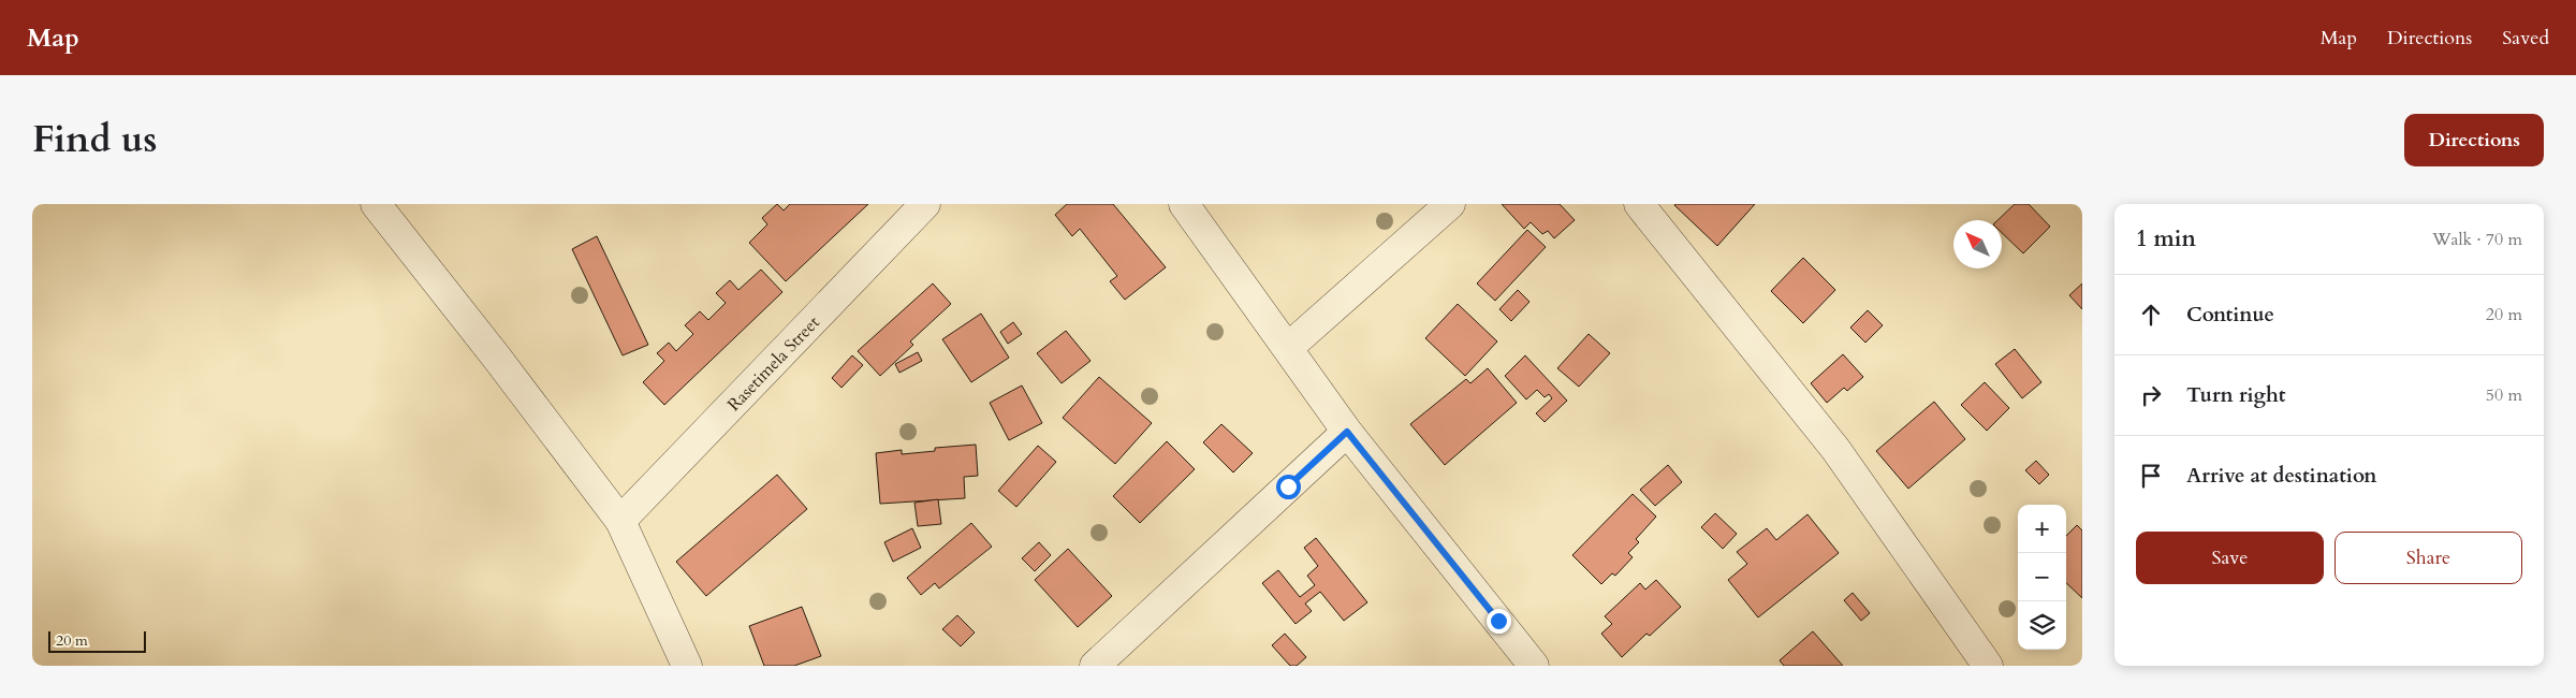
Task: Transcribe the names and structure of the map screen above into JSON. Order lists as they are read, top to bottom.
{
  "streets": {
    "street": ["Rasetimela Street"]
  },
  "scale_bar": "20 m",
  "north": "top left",
  "page": {
    "header": "Map",
    "nav": ["Map", "Directions", "Saved"],
    "title": "Find us",
    "buttons": [
      "Directions",
      ["Save", "Share"]
    ],
    "heading": ["1 min", "Walk · 70 m"],
    "list": [
      ["Continue", "20 m"],
      ["Turn right", "50 m"],
      "Arrive at destination"
    ],
    "map_buttons": ["+", "−"],
    "scale": "20 m"
  }
}
